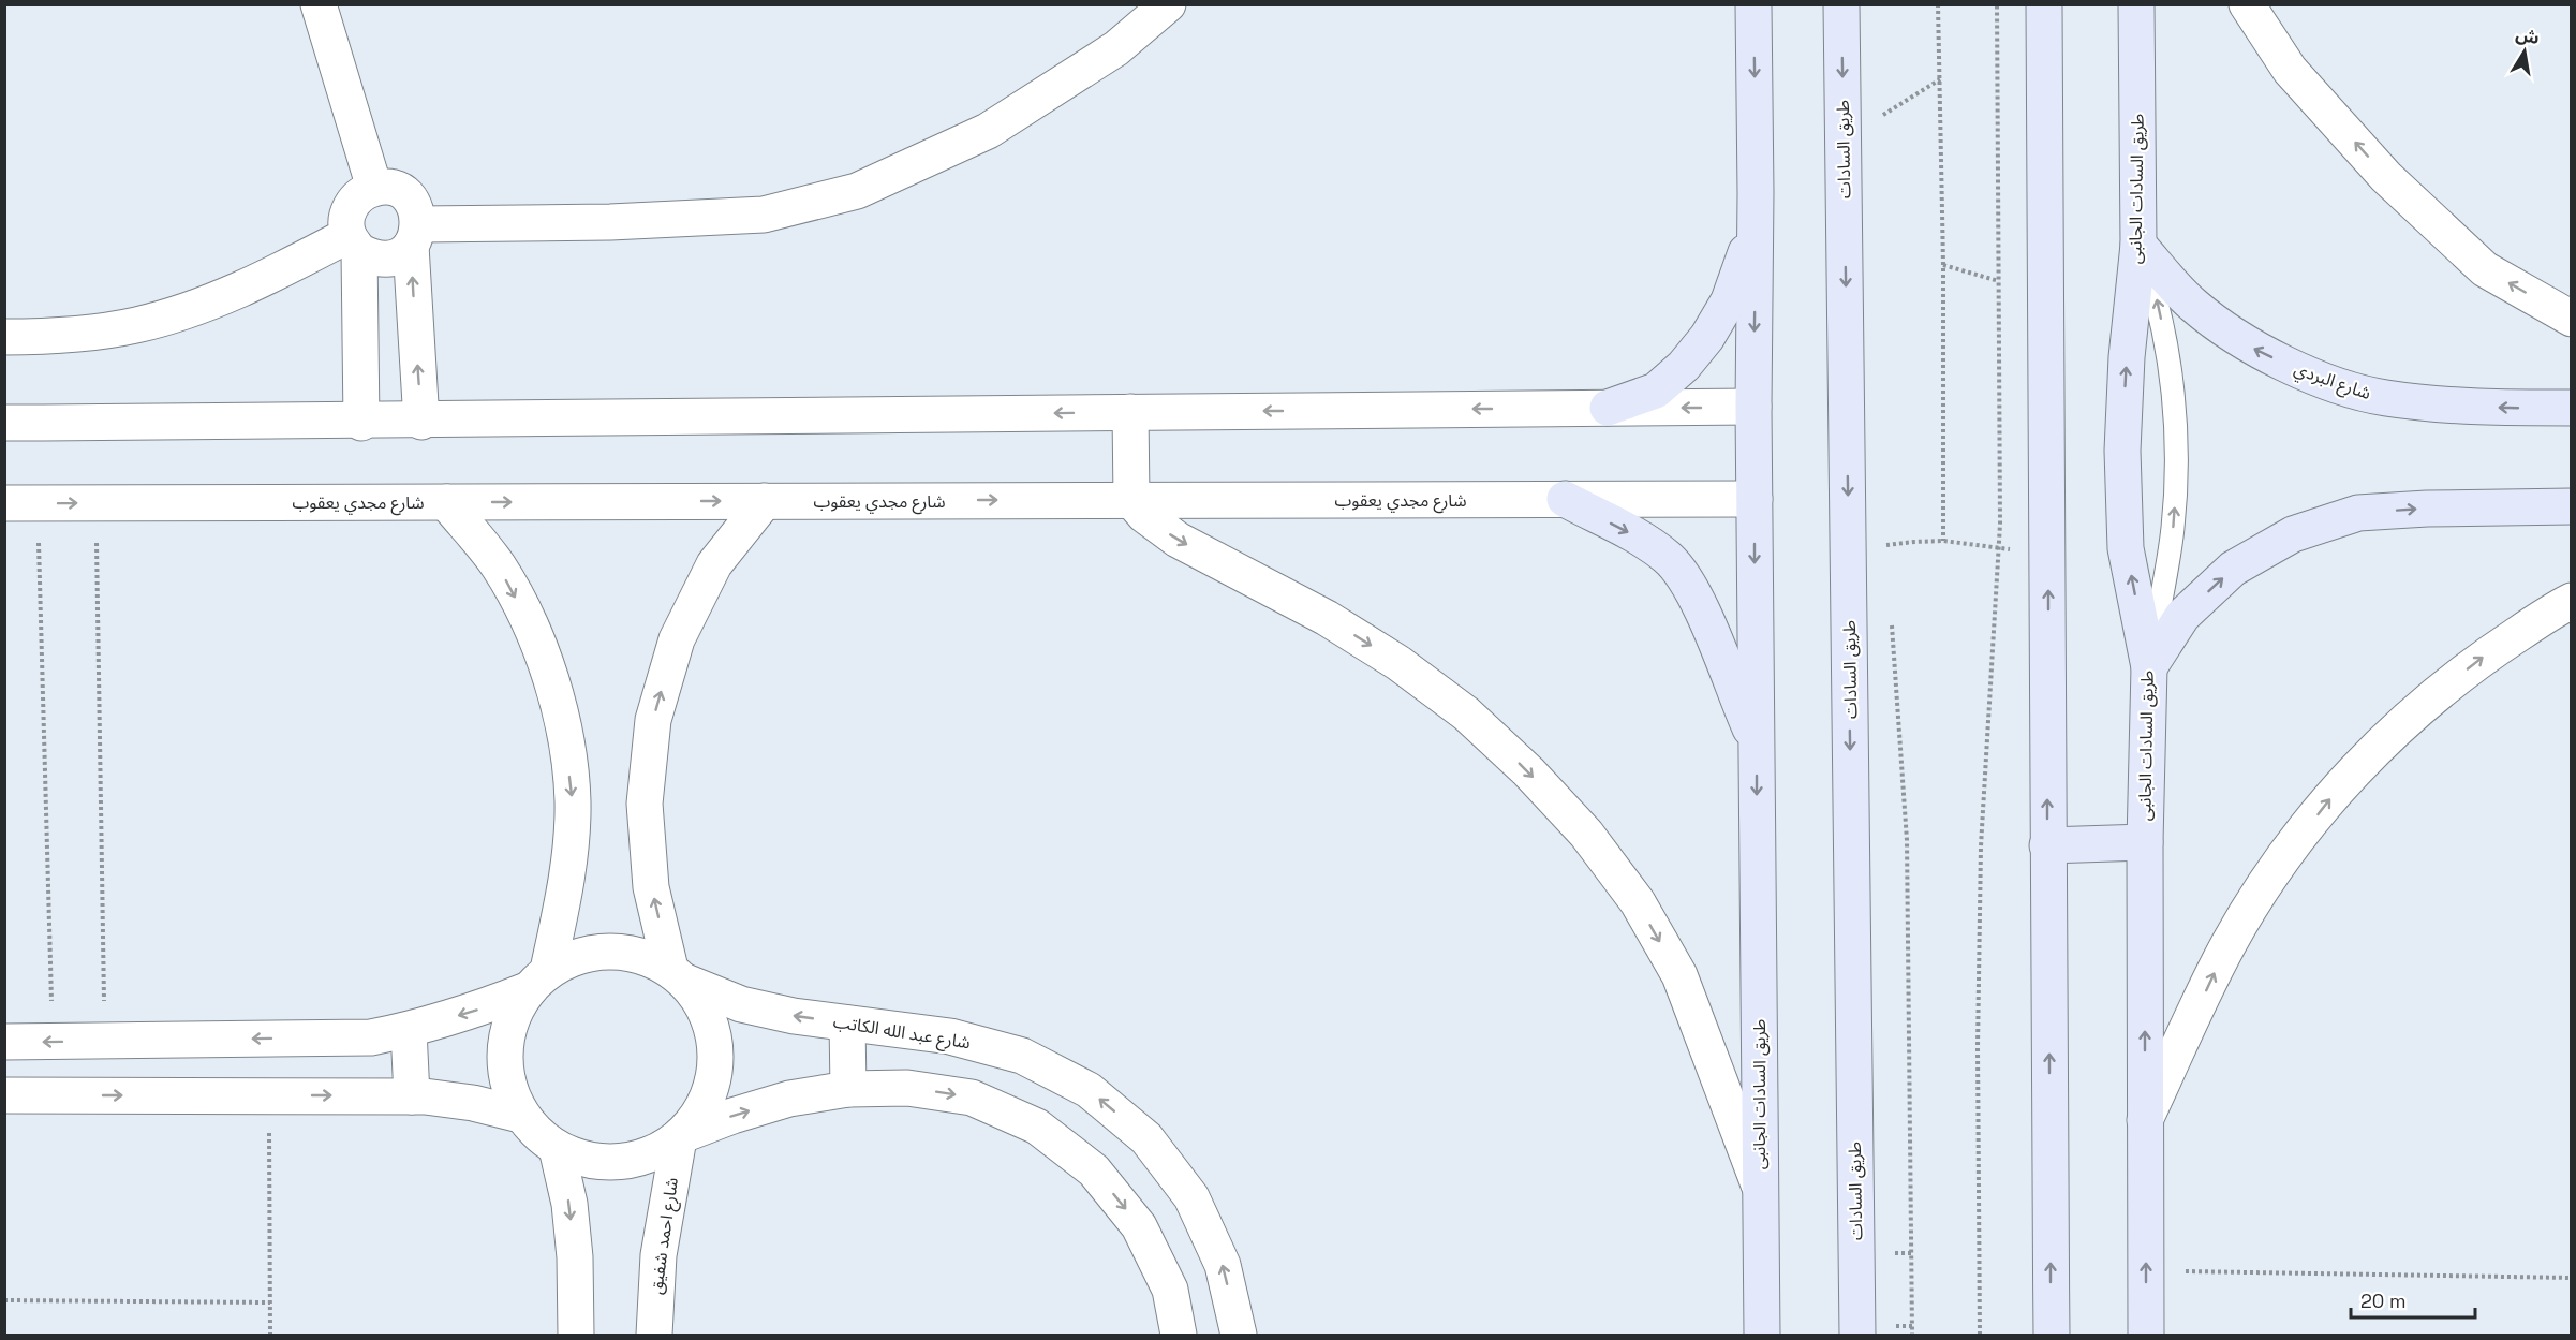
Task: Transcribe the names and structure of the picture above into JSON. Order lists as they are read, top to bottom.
{
  "streets": {
    "street": [
      "طريق السادات",
      "طريق السادات الجانبى",
      "شارع البردي",
      "شارع مجدي يعقوب",
      "شارع عبد الله الكاتب",
      "شارع احمد شفيق"
    ]
  },
  "crossings": [
    ["طريق السادات الجانبى", "شارع البردي"],
    ["طريق السادات الجانبى", "شارع مجدي يعقوب"],
    ["شارع عبد الله الكاتب", "شارع احمد شفيق"]
  ],
  "scale_bar": "20 m",
  "north": "top"
}
